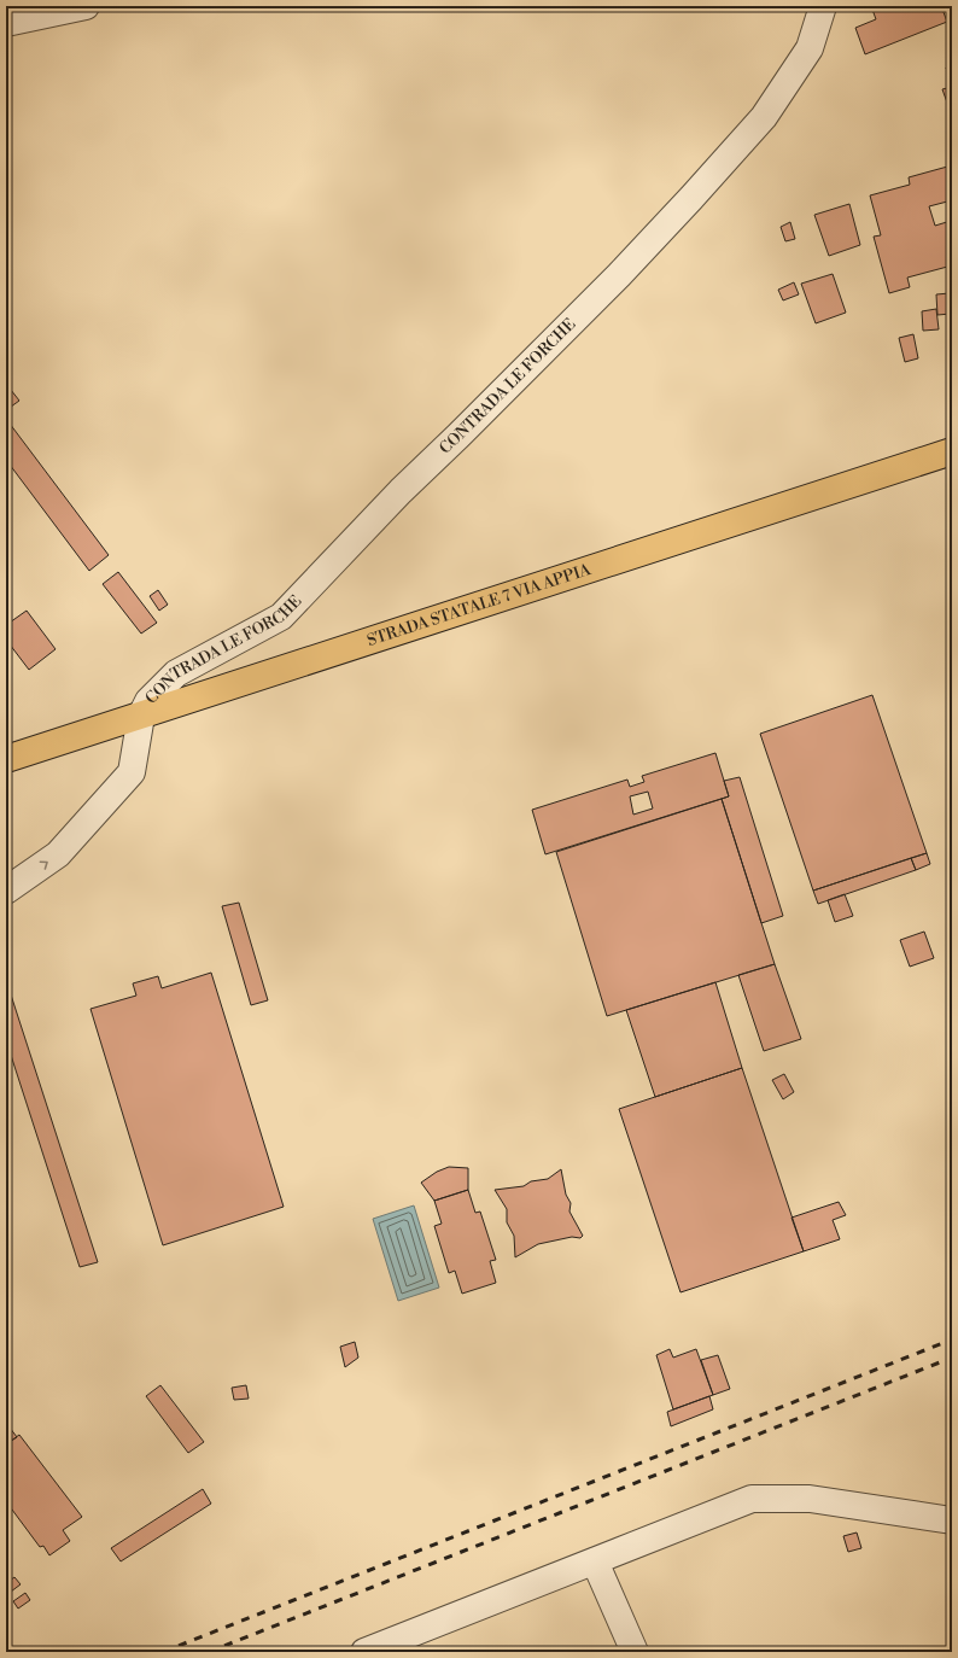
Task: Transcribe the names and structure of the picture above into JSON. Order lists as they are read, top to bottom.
{
  "streets": {
    "main road": ["STRADA STATALE 7 VIA APPIA"],
    "street": ["CONTRADA LE FORCHE"]
  },
  "crossings": [
    ["CONTRADA LE FORCHE", "STRADA STATALE 7 VIA APPIA"]
  ]
}
